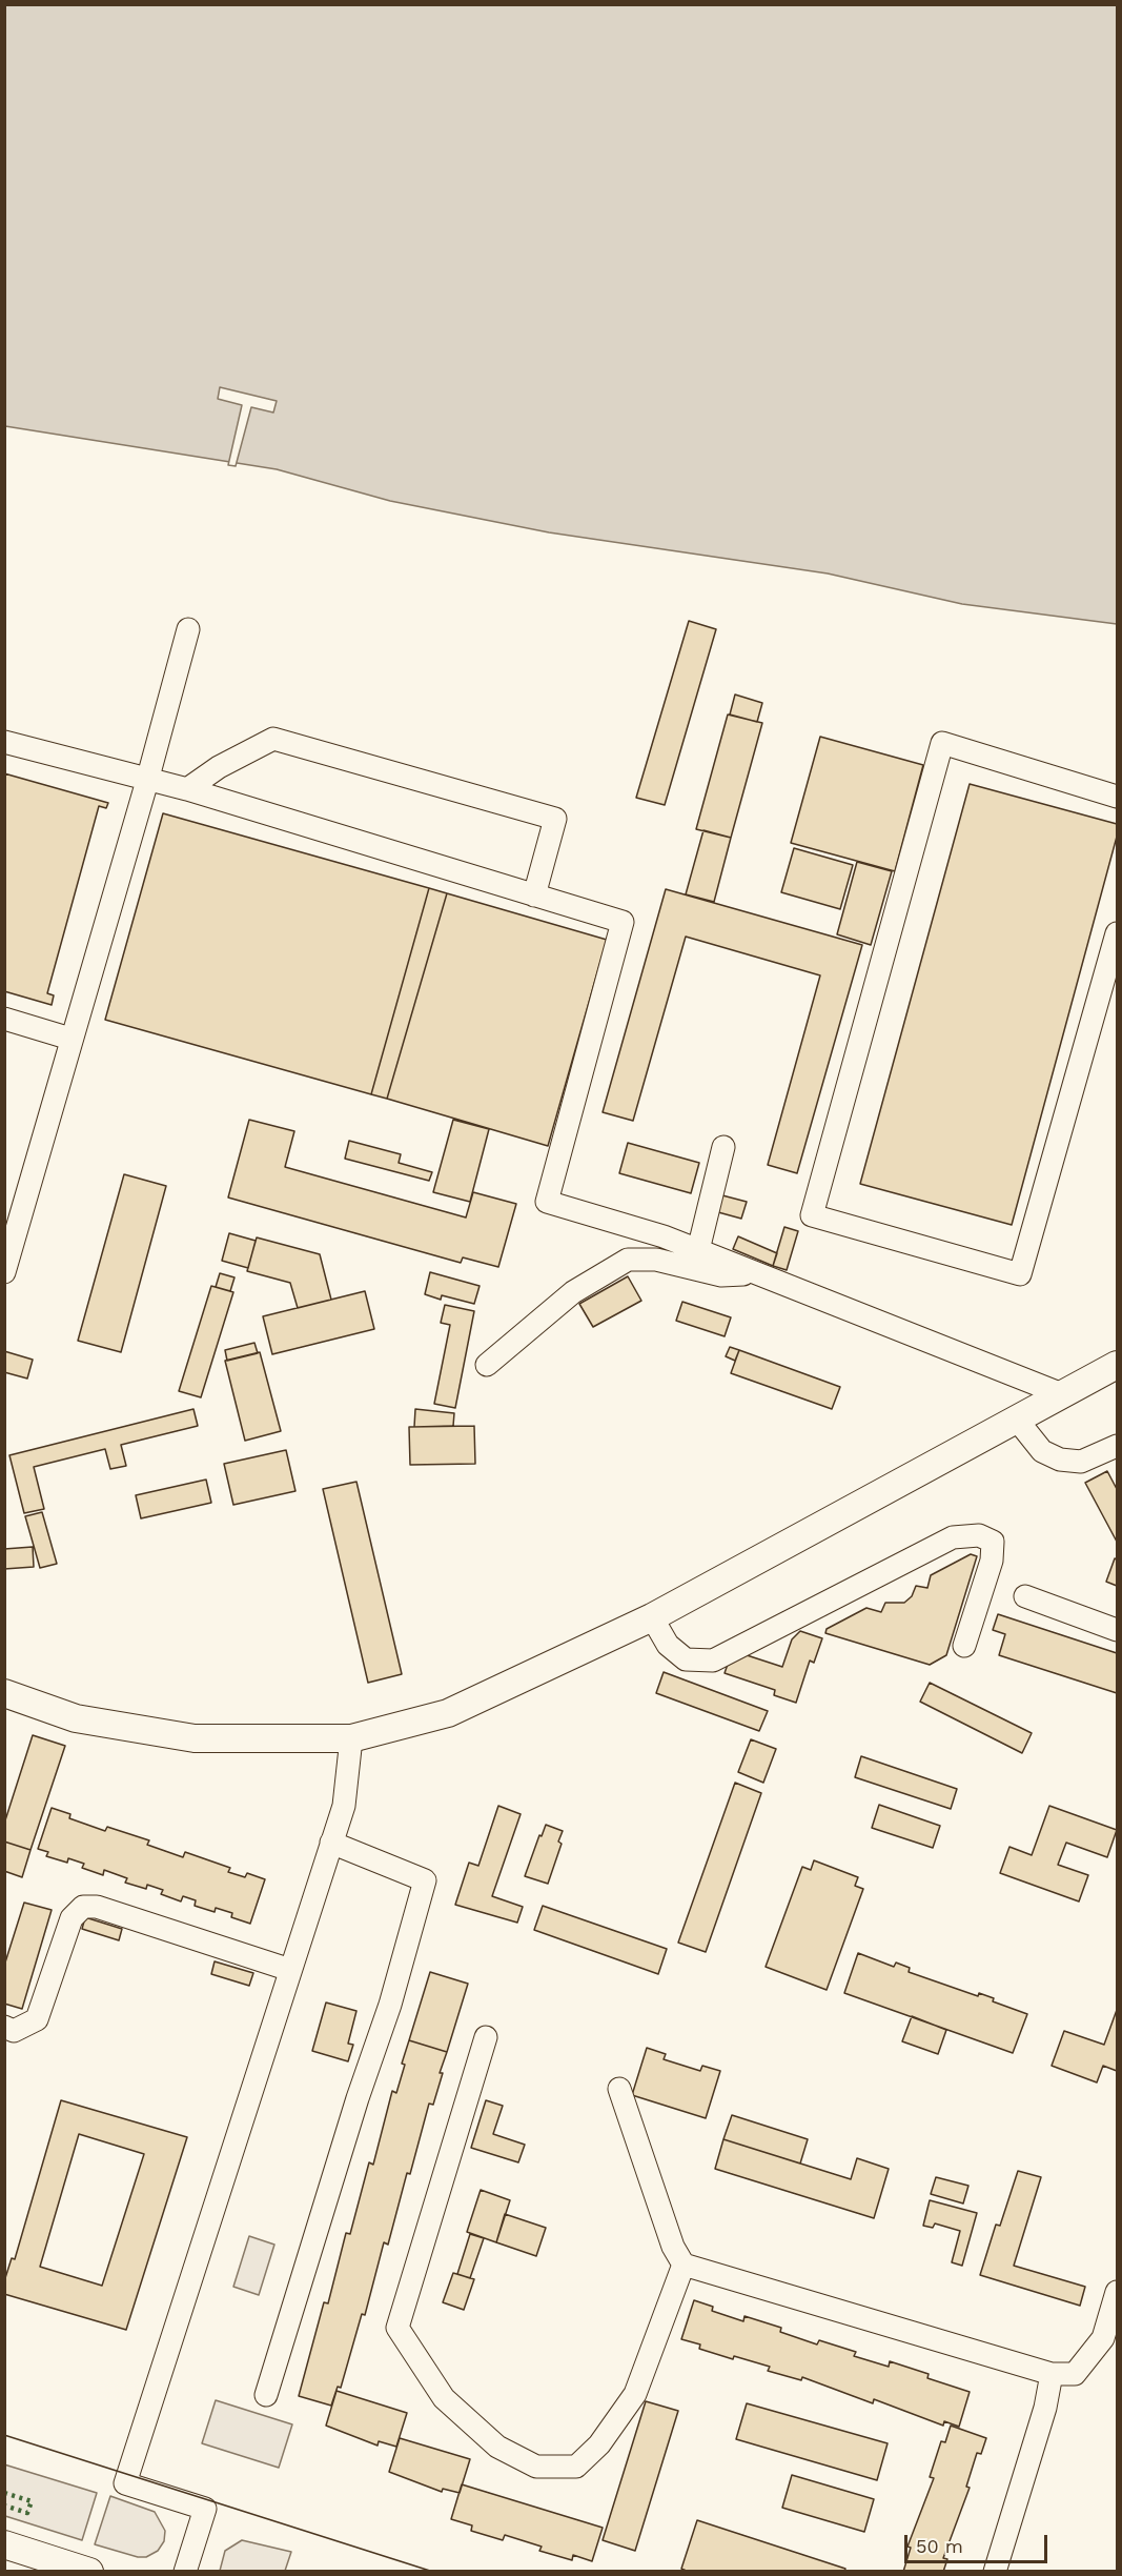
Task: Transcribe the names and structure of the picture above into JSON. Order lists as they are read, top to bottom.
{
  "scale_bar": "50 m"
}
